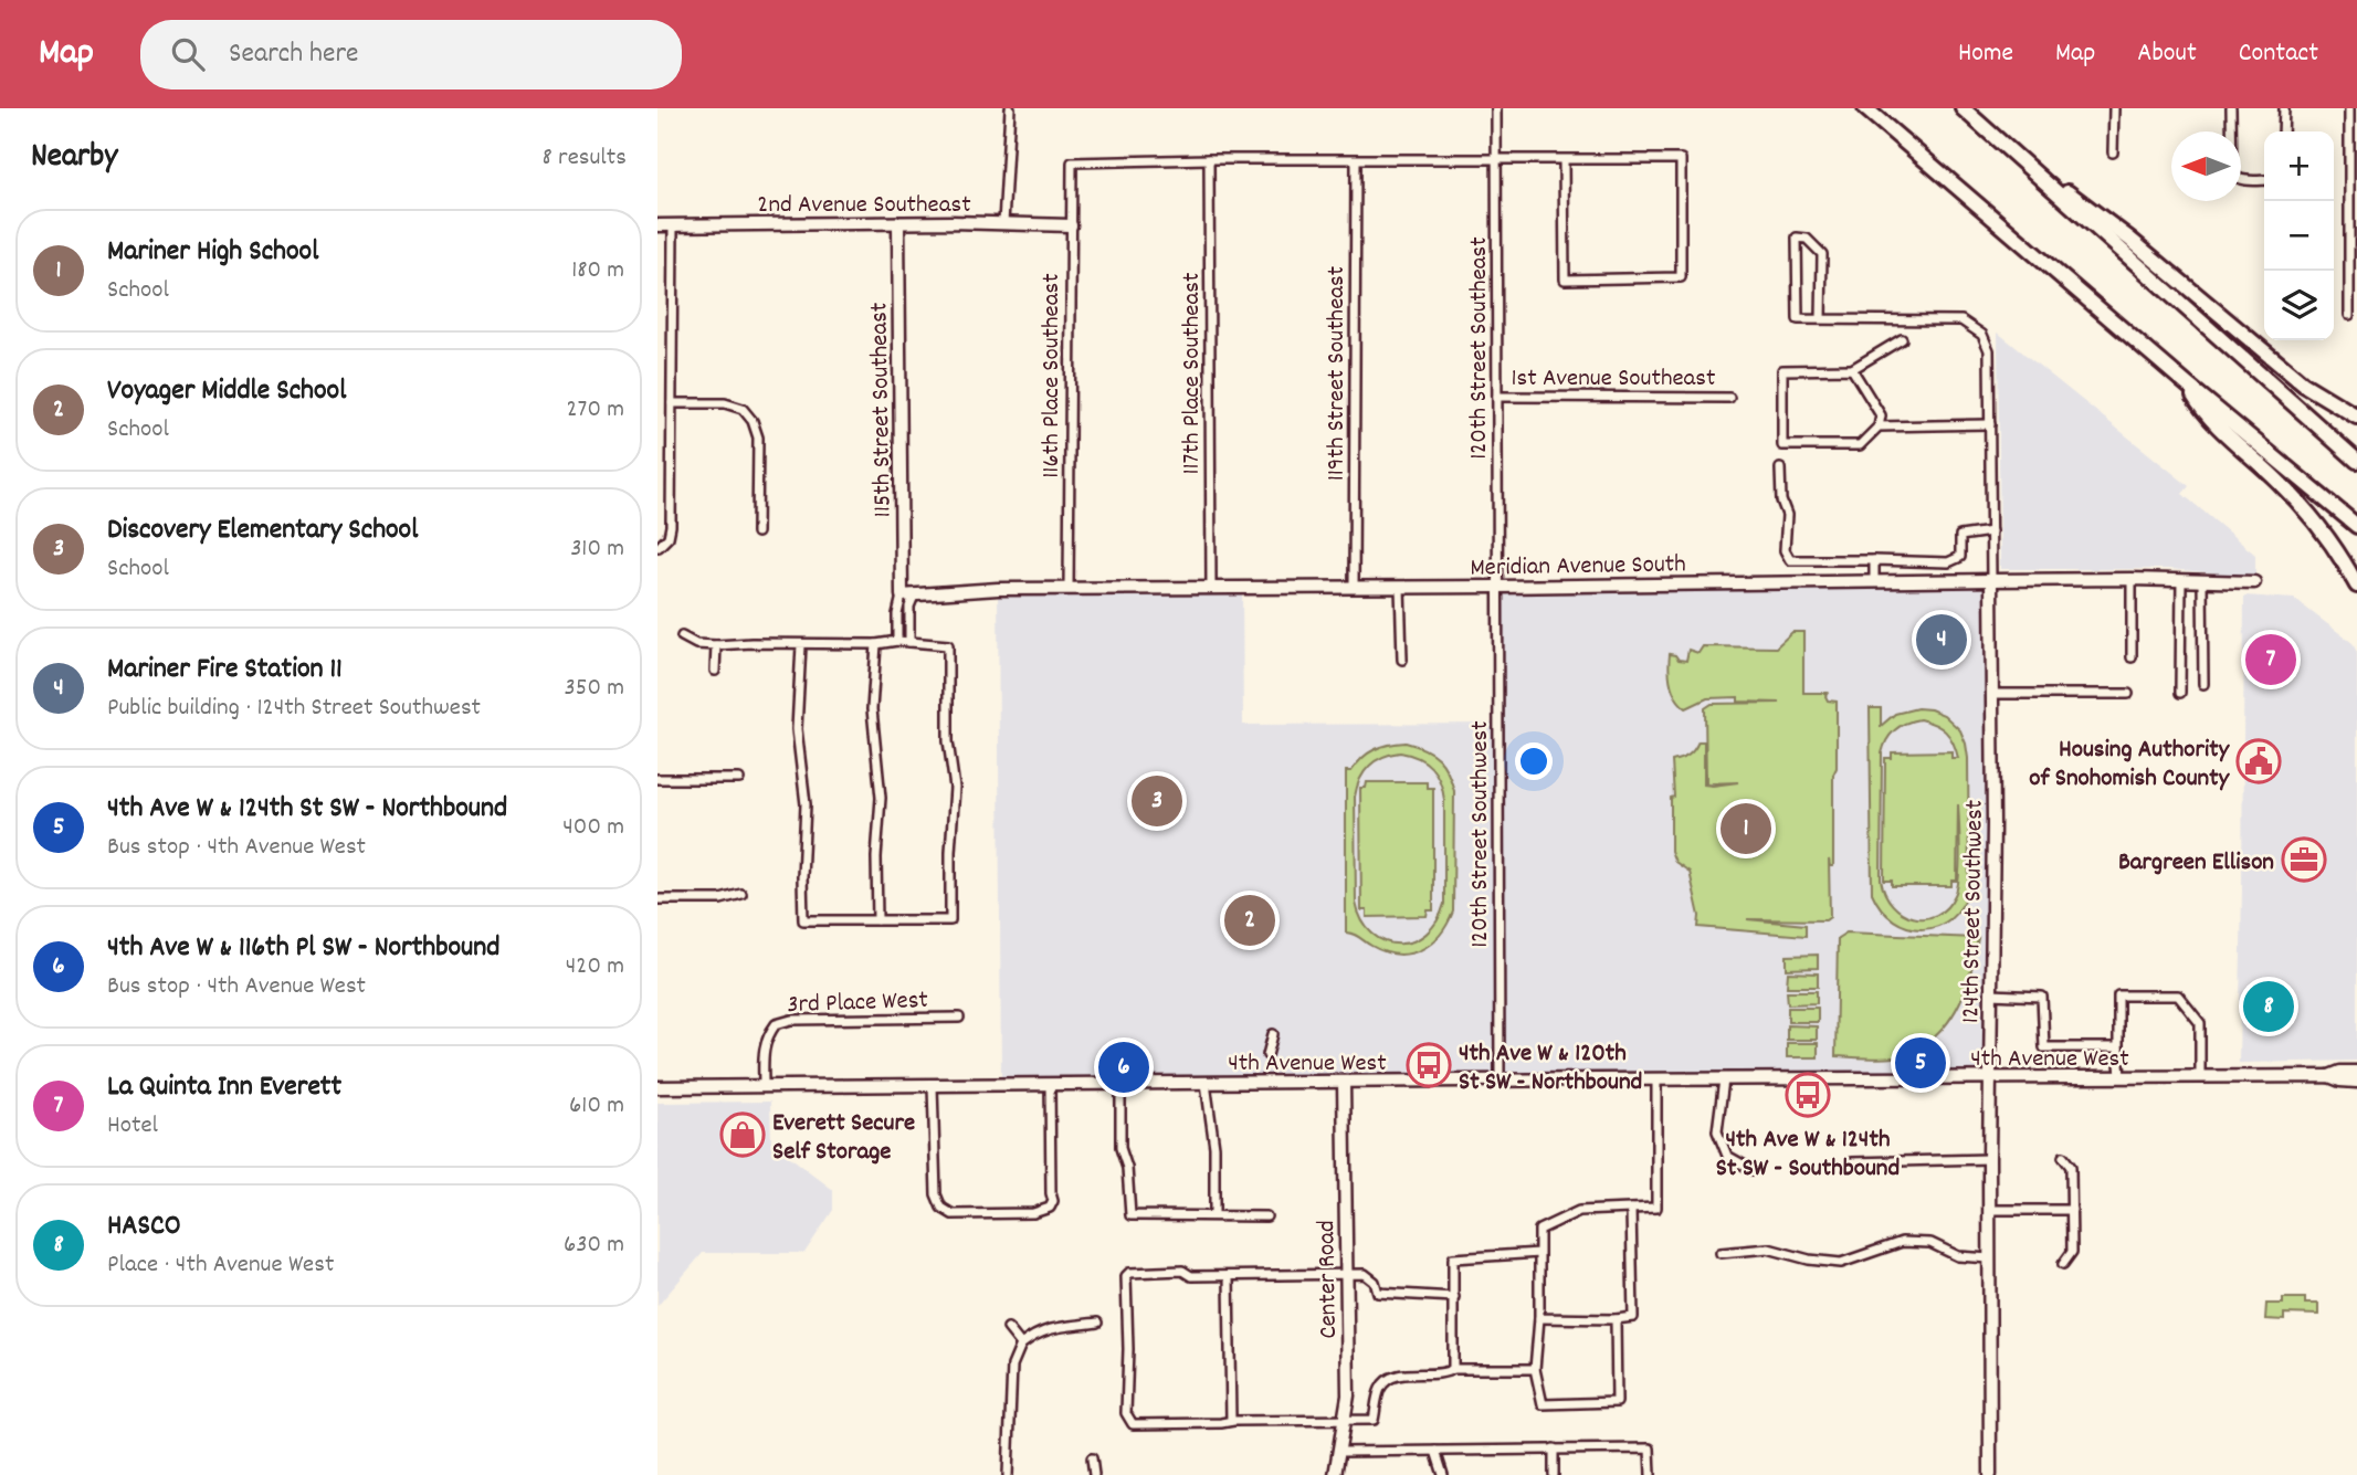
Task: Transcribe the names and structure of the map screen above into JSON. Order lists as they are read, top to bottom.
{
  "streets": {
    "street": [
      "2nd Avenue Southeast",
      "120th Street Southeast",
      "117th Place Southeast",
      "119th Street Southeast",
      "116th Place Southeast",
      "1st Avenue Southeast",
      "115th Street Southeast",
      "Meridian Avenue South",
      "120th Street Southwest",
      "124th Street Southwest",
      "3rd Place West",
      "4th Avenue West",
      "Center Road"
    ]
  },
  "crossings": [
    ["2nd Avenue Southeast", "116th Place Southeast"],
    ["2nd Avenue Southeast", "115th Street Southeast"],
    ["120th Street Southeast", "1st Avenue Southeast"],
    ["120th Street Southeast", "Meridian Avenue South"],
    ["120th Street Southeast", "120th Street Southwest"],
    ["117th Place Southeast", "116th Place Southeast"],
    ["117th Place Southeast", "Meridian Avenue South"],
    ["119th Street Southeast", "Meridian Avenue South"],
    ["116th Place Southeast", "Meridian Avenue South"],
    ["115th Street Southeast", "Meridian Avenue South"],
    ["Meridian Avenue South", "120th Street Southwest"],
    ["Meridian Avenue South", "124th Street Southwest"],
    ["120th Street Southwest", "4th Avenue West"],
    ["124th Street Southwest", "4th Avenue West"],
    ["3rd Place West", "4th Avenue West"],
    ["4th Avenue West", "Center Road"]
  ],
  "places": {
    "public building": ["Housing Authority of Snohomish County"],
    "office": ["Bargreen Ellison"],
    "bus stop": ["4th Ave W & 120th St SW - Northbound", "4th Ave W & 124th St SW - Southbound"],
    "shop": ["Everett Secure Self Storage"]
  },
  "north": "left",
  "page": {
    "header": "Map",
    "search": "Search here",
    "nav": [
      "Home",
      "Map",
      "About",
      "Contact"
    ],
    "heading": ["Nearby", "8 results"],
    "map_buttons": ["+", "−"],
    "list": [
      {
        "mark": "1",
        "name": "Mariner High School",
        "note": "School",
        "value": "180 m"
      },
      {
        "mark": "2",
        "name": "Voyager Middle School",
        "note": "School",
        "value": "270 m"
      },
      {
        "mark": "3",
        "name": "Discovery Elementary School",
        "note": "School",
        "value": "310 m"
      },
      {
        "mark": "4",
        "name": "Mariner Fire Station 11",
        "note": "Public building · 124th Street Southwest",
        "value": "350 m"
      },
      {
        "mark": "5",
        "name": "4th Ave W & 124th St SW - Northbound",
        "note": "Bus stop · 4th Avenue West",
        "value": "400 m"
      },
      {
        "mark": "6",
        "name": "4th Ave W & 116th Pl SW - Northbound",
        "note": "Bus stop · 4th Avenue West",
        "value": "420 m"
      },
      {
        "mark": "7",
        "name": "La Quinta Inn Everett",
        "note": "Hotel",
        "value": "610 m"
      },
      {
        "mark": "8",
        "name": "HASCO",
        "note": "Place · 4th Avenue West",
        "value": "630 m"
      }
    ],
    "pins": [
      "4",
      "7",
      "3",
      "1",
      "2",
      "8",
      "5",
      "6"
    ]
  }
}
